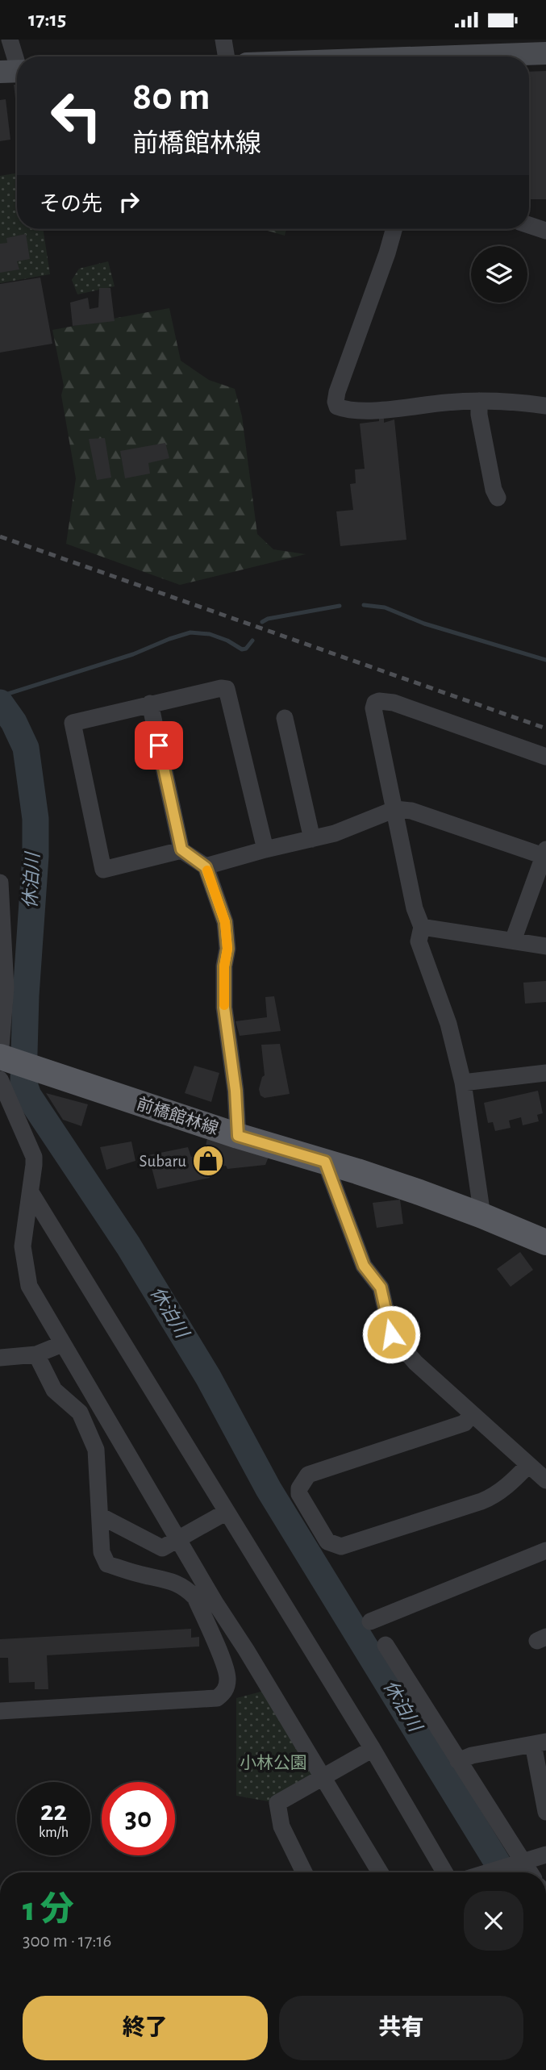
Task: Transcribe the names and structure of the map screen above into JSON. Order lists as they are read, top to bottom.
{
  "streets": {
    "main road": ["前橋館林線"]
  },
  "water": ["休泊川"],
  "parks": ["小林公園"],
  "places": {
    "shop": ["Subaru"]
  },
  "page": {
    "status": "17:15",
    "turn": ["80 m", "前橋館林線"],
    "then": "その先",
    "speed": "22 km/h",
    "limit": "30",
    "heading": ["1 分", "300 m · 17:16"],
    "buttons": ["終了", "共有"]
  }
}
